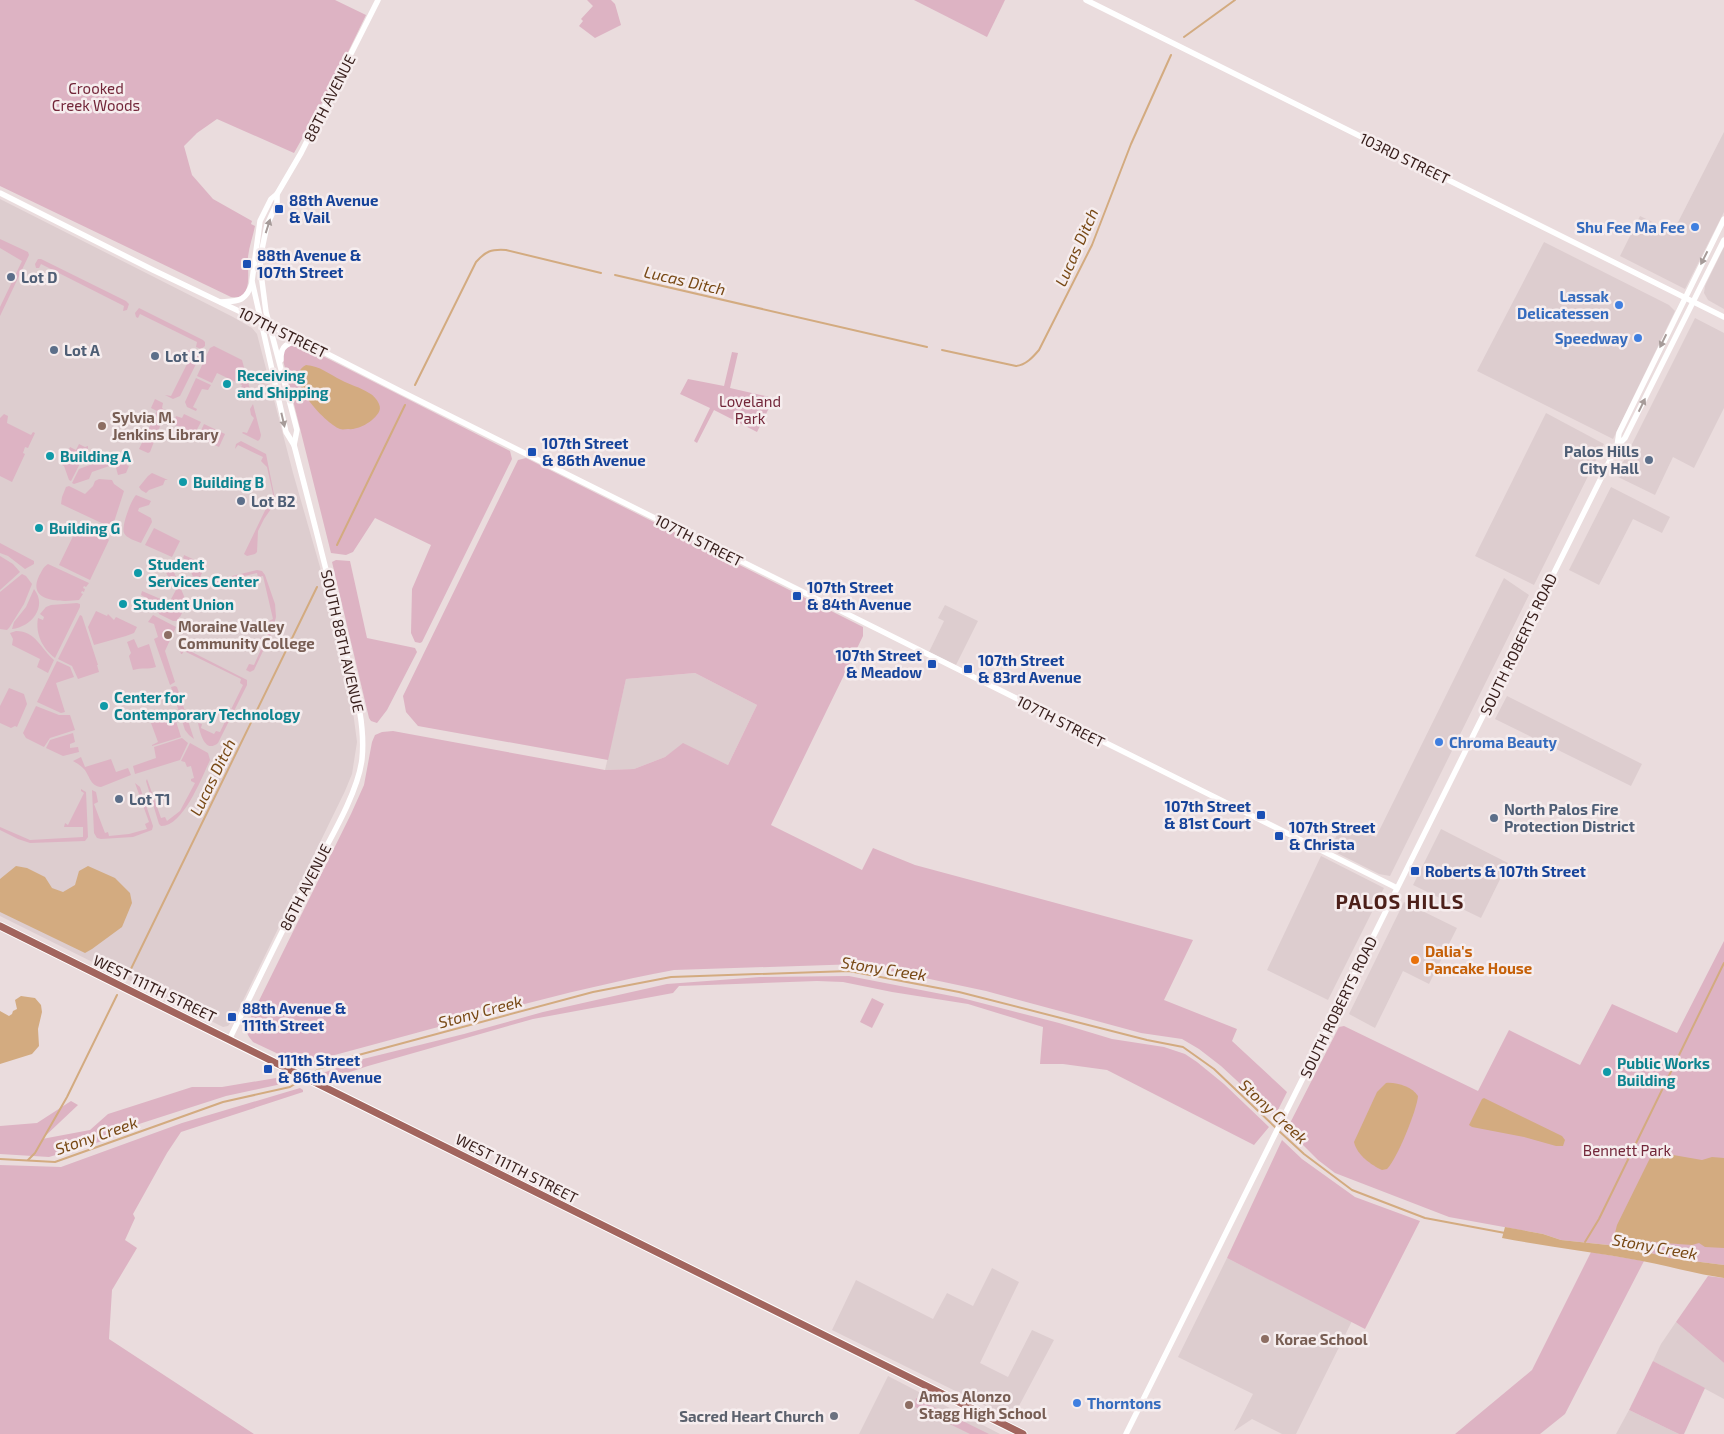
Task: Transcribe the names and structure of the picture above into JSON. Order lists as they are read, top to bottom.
{
  "streets": {
    "main road": ["WEST 111TH STREET"],
    "street": [
      "88TH AVENUE",
      "103RD STREET",
      "107TH STREET",
      "SOUTH 88TH AVENUE",
      "SOUTH ROBERTS ROAD",
      "86TH AVENUE"
    ]
  },
  "crossings": [
    ["88TH AVENUE", "107TH STREET"],
    ["88TH AVENUE", "SOUTH 88TH AVENUE"],
    ["103RD STREET", "SOUTH ROBERTS ROAD"],
    ["107TH STREET", "SOUTH ROBERTS ROAD"],
    ["SOUTH 88TH AVENUE", "86TH AVENUE"],
    ["86TH AVENUE", "WEST 111TH STREET"]
  ],
  "districts": ["PALOS HILLS"],
  "water": ["Lucas Ditch", "Stony Creek"],
  "parks": ["Crooked Creek Woods", "Loveland Park", "Bennett Park"],
  "places": {
    "transit": [
      "88th Avenue & Vail",
      "88th Avenue & 107th Street",
      "107th Street & 86th Avenue",
      "107th Street & 84th Avenue",
      "107th Street & Meadow",
      "107th Street & 83rd Avenue",
      "107th Street & 81st Court",
      "107th Street & Christa",
      "Roberts & 107th Street",
      "88th Avenue & 111th Street",
      "111th Street & 86th Avenue"
    ],
    "other": [
      "Shu Fee Ma Fee",
      "Lot D",
      "Lassak Delicatessen",
      "Speedway",
      "Lot A",
      "Lot L1",
      "Receiving and Shipping",
      "Sylvia M. Jenkins Library",
      "Building A",
      "Palos Hills City Hall",
      "Building B",
      "Lot B2",
      "Building G",
      "Student Services Center",
      "Student Union",
      "Moraine Valley Community College",
      "Center for Contemporary Technology",
      "Chroma Beauty",
      "Lot T1",
      "North Palos Fire Protection District",
      "Dalia's Pancake House",
      "Public Works Building",
      "Korae School",
      "Thorntons",
      "Amos Alonzo Stagg High School",
      "Sacred Heart Church"
    ]
  }
}
